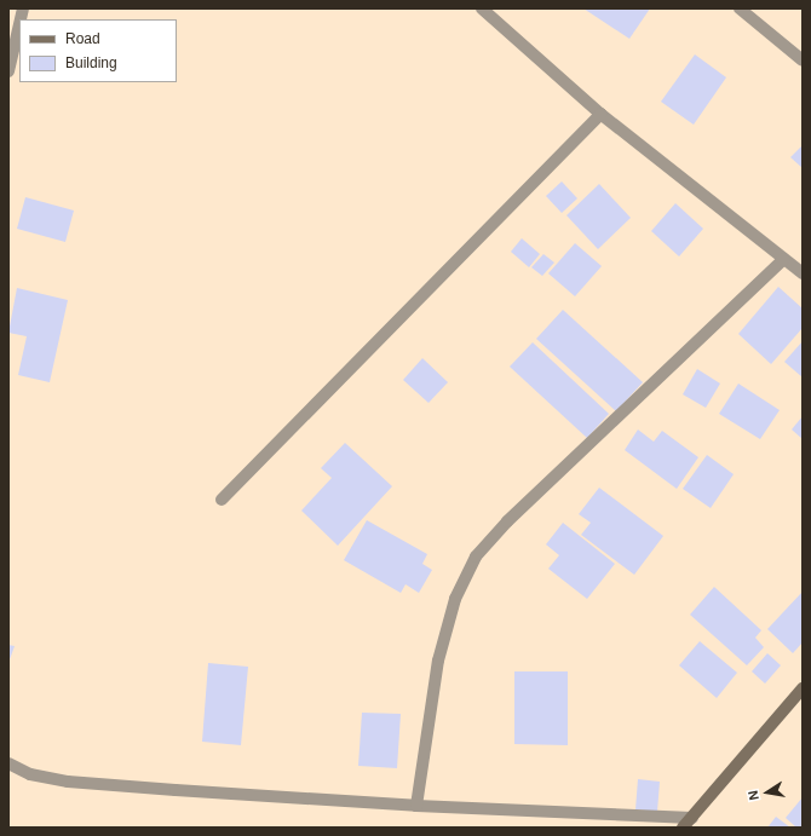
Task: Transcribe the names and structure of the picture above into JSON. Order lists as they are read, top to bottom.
{
  "legend": ["Road", "Building"],
  "north": "left"
}
